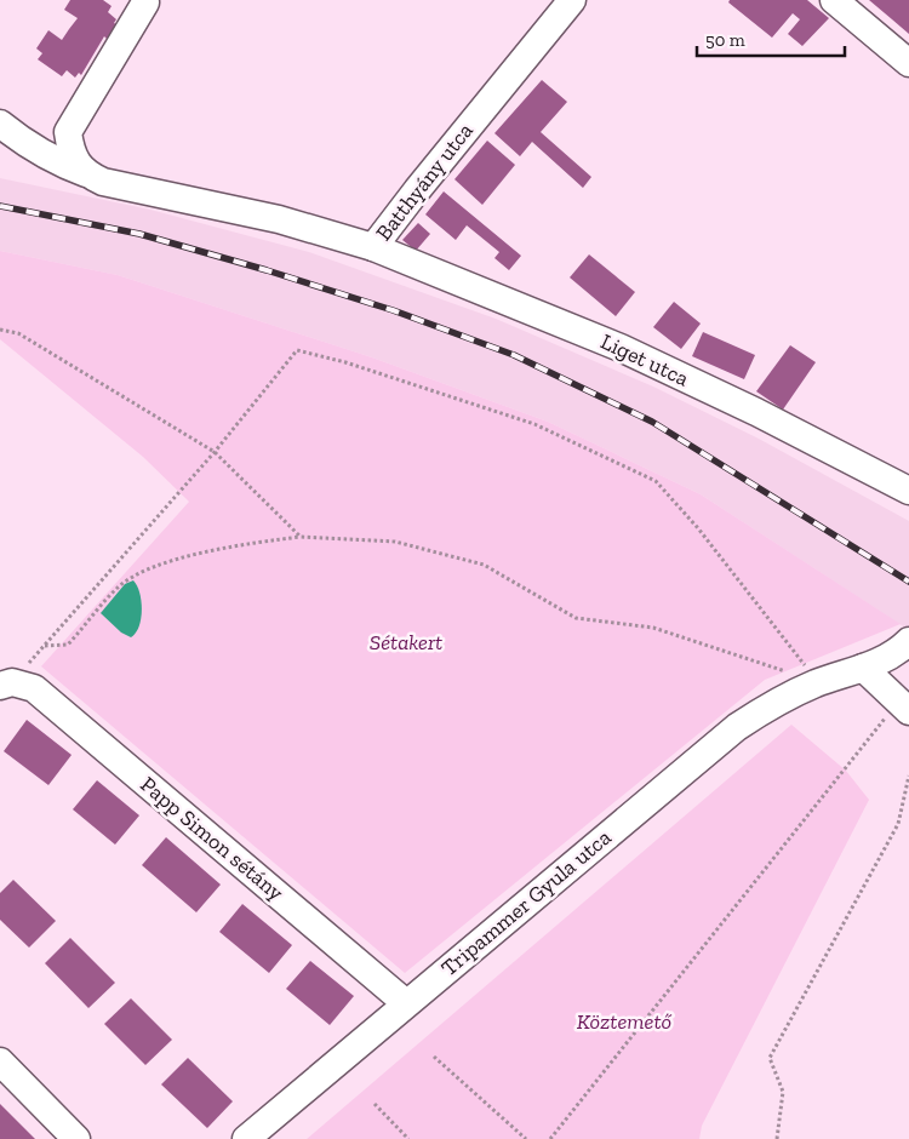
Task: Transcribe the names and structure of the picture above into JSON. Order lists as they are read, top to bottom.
{
  "streets": {
    "street": [
      "Batthyány utca",
      "Liget utca",
      "Papp Simon sétány",
      "Tripammer Gyula utca"
    ]
  },
  "crossings": [
    ["Batthyány utca", "Liget utca"],
    ["Papp Simon sétány", "Tripammer Gyula utca"]
  ],
  "parks": ["Sétakert", "Köztemető"],
  "scale_bar": "50 m"
}
